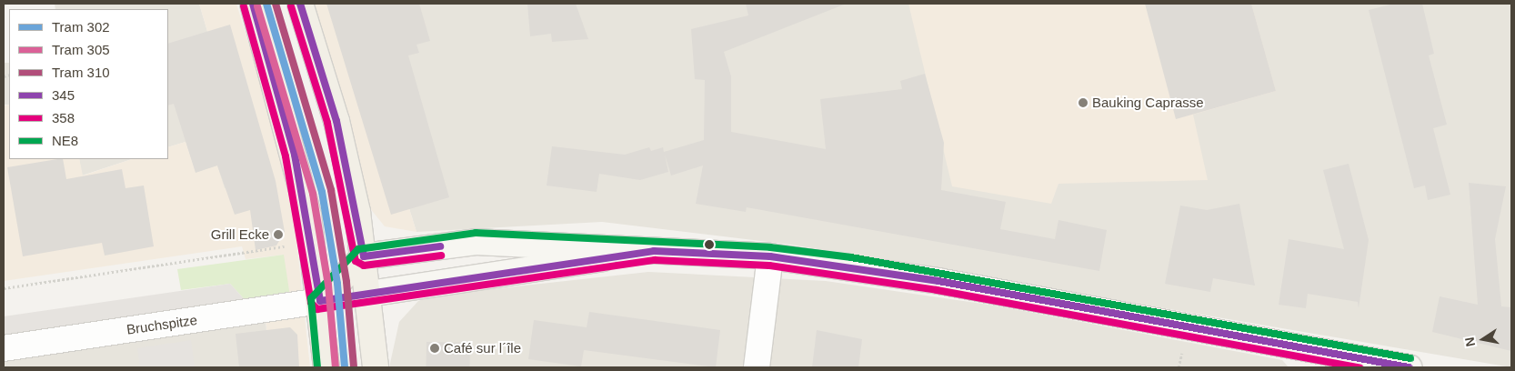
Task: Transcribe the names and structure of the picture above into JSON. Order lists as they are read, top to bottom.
{
  "streets": {
    "street": ["Bruchspitze"]
  },
  "places": ["Bauking Caprasse", "Grill Ecke", "Café sur l´île"],
  "lines": [
    "tram line 302",
    "tram line 310",
    "transit line 345",
    "tram line 305",
    "transit line 358",
    "transit line NE8"
  ],
  "legend": [
    "Tram 302",
    "Tram 305",
    "Tram 310",
    "345",
    "358",
    "NE8"
  ],
  "north": "left"
}
